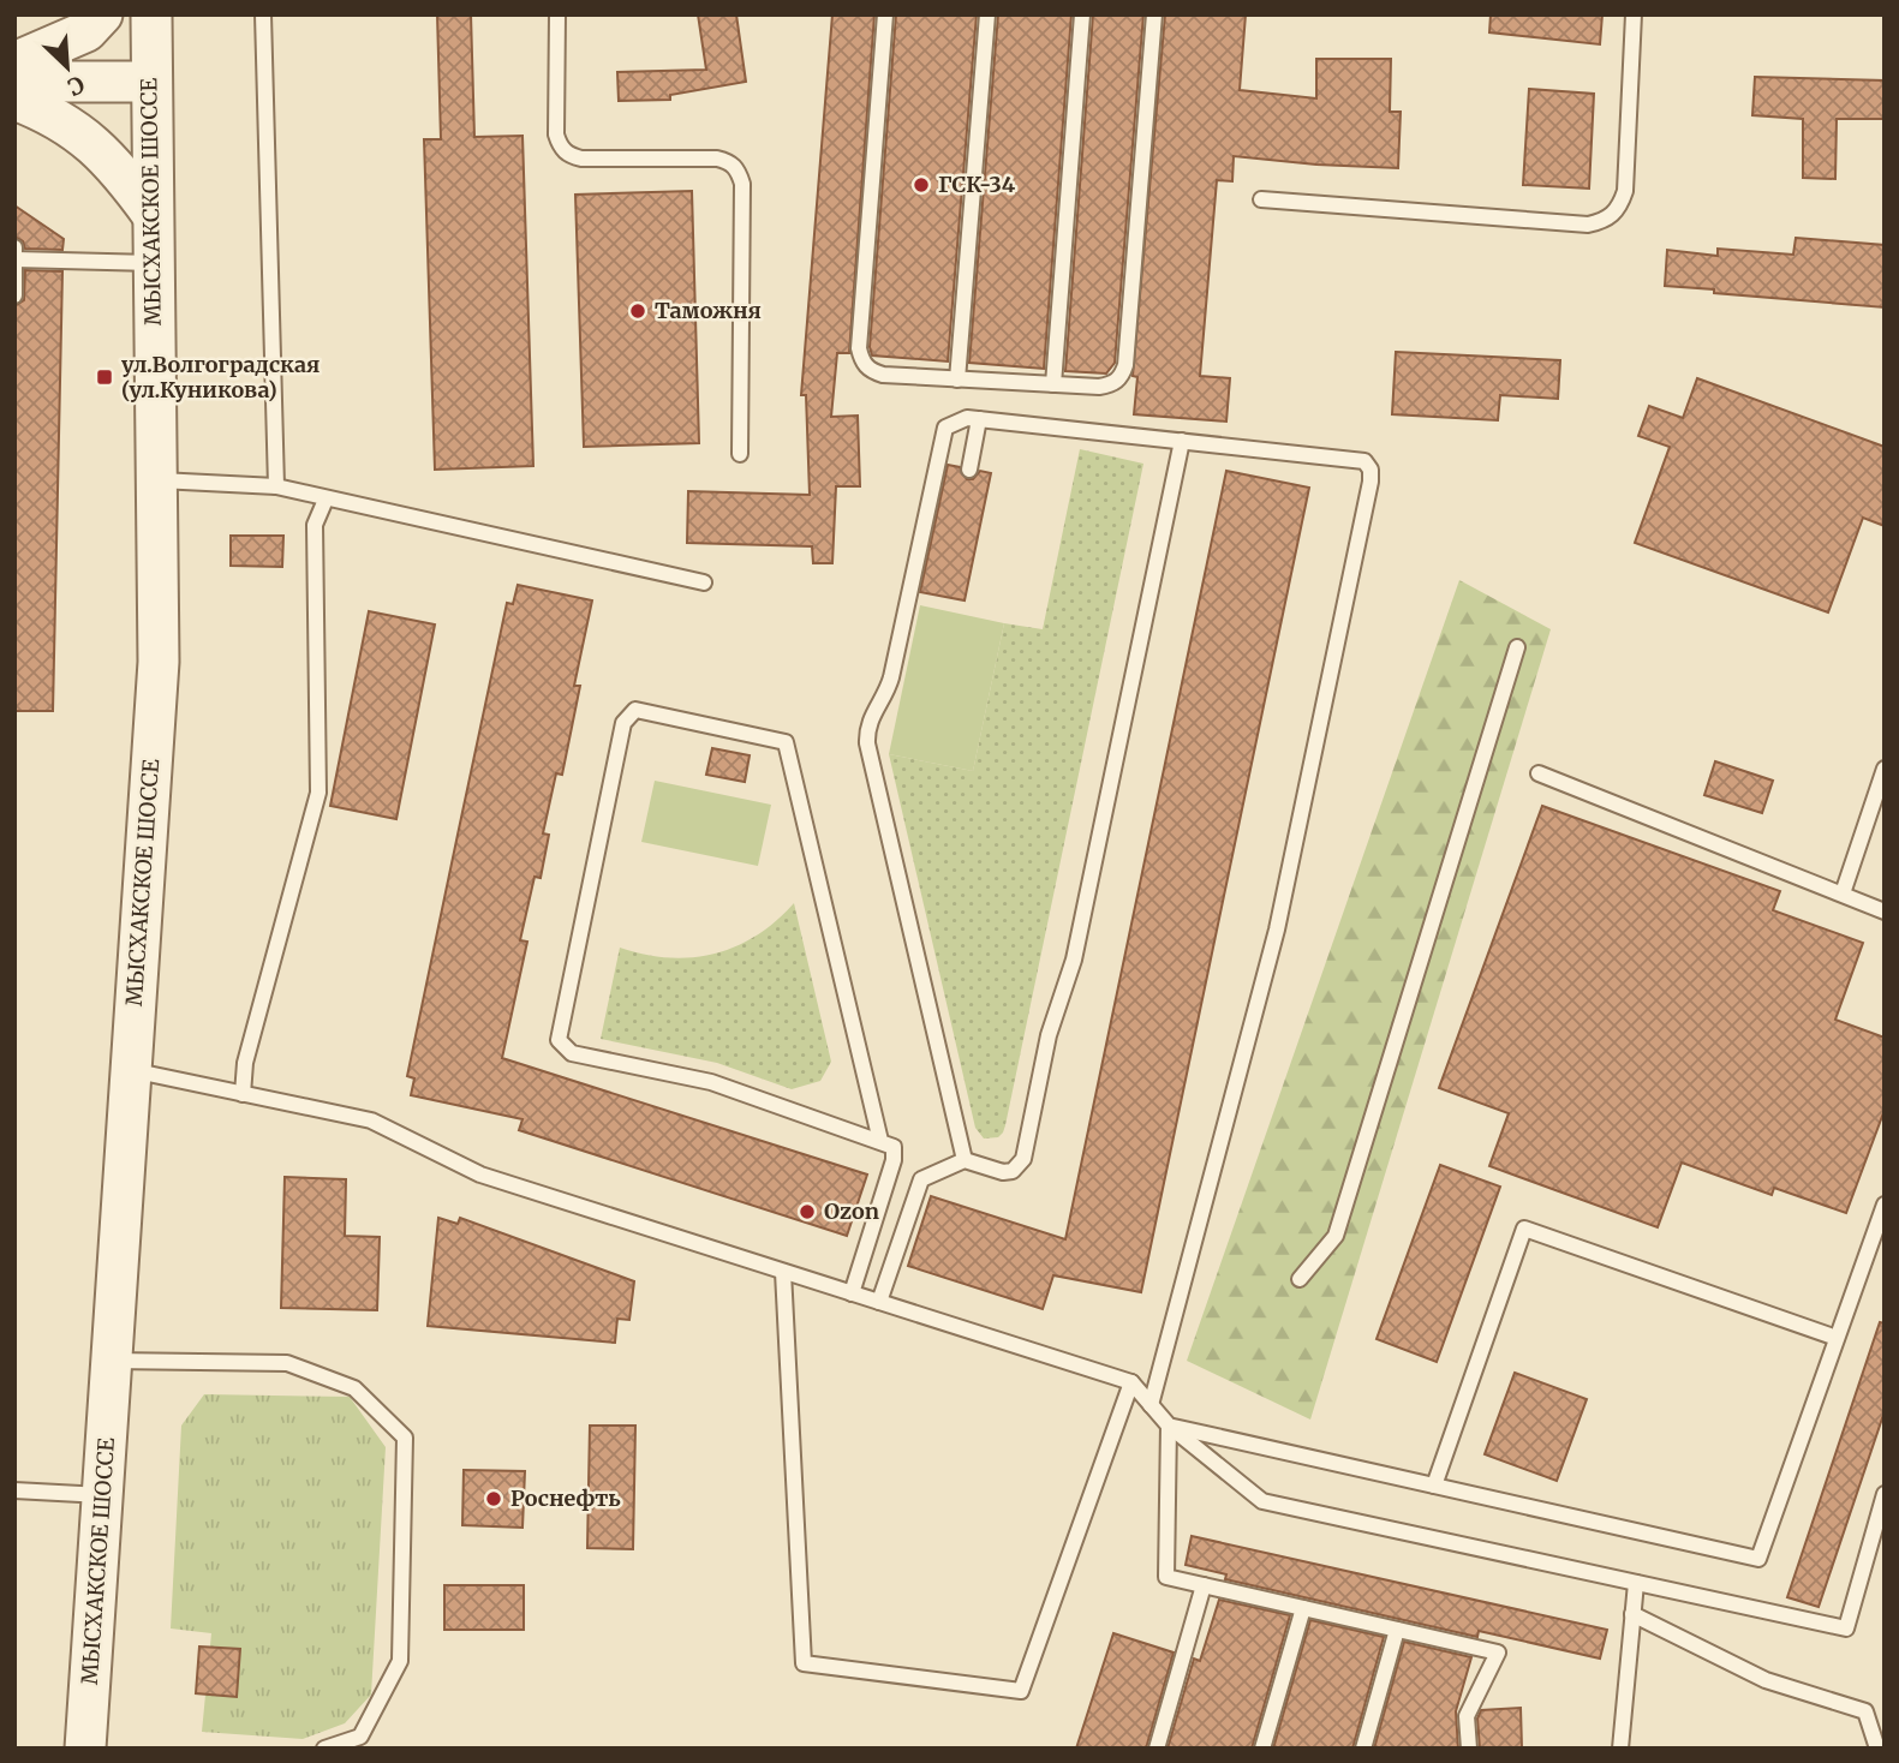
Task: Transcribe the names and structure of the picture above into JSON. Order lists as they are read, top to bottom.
{
  "streets": {
    "street": ["МЫСХАКСКОЕ ШОССЕ"]
  },
  "places": {
    "other": [
      "ГСК-34",
      "Таможня",
      "Ozon",
      "Роснефть"
    ],
    "transit": ["ул.Волгоградская (ул.Куникова)"]
  },
  "north": "bottom right"
}
